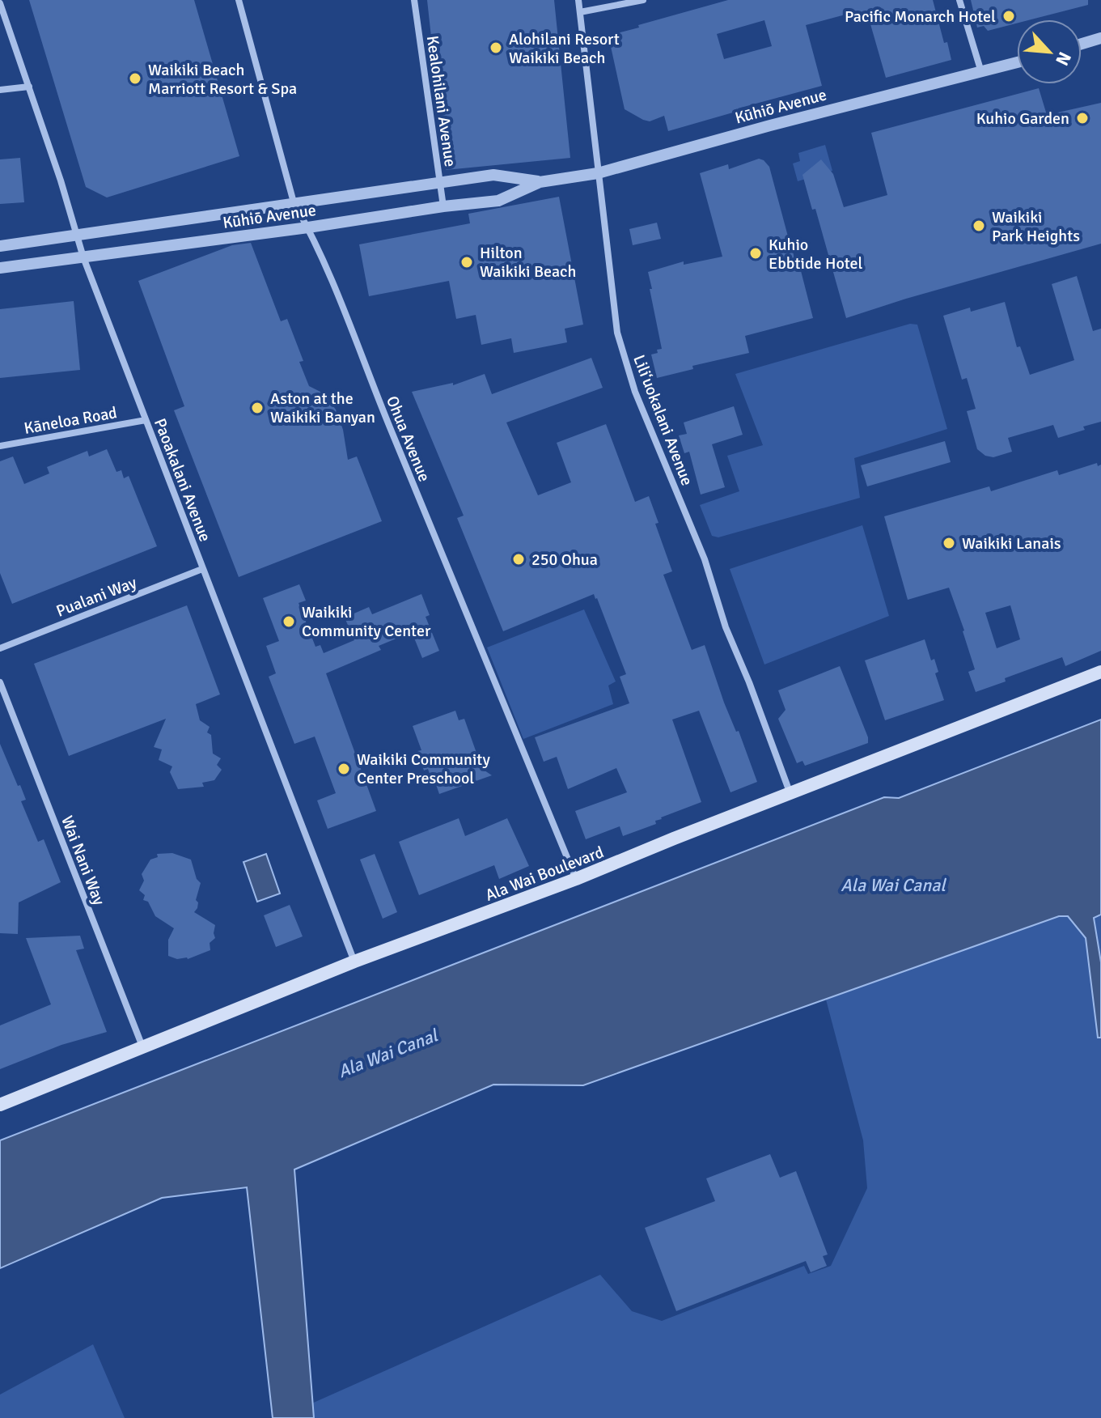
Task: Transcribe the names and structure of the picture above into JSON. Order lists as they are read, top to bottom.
{
  "streets": {
    "main road": ["Ala Wai Boulevard"],
    "street": [
      "Kealohilani Avenue",
      "Kūhiō Avenue",
      "Kāneloa Road",
      "Liliʻuokalani Avenue",
      "Ohua Avenue",
      "Paoakalani Avenue",
      "Pualani Way",
      "Wai Nani Way"
    ]
  },
  "crossings": [
    ["Kealohilani Avenue", "Kūhiō Avenue"],
    ["Kūhiō Avenue", "Liliʻuokalani Avenue"],
    ["Kūhiō Avenue", "Ohua Avenue"],
    ["Kūhiō Avenue", "Paoakalani Avenue"],
    ["Kāneloa Road", "Paoakalani Avenue"],
    ["Liliʻuokalani Avenue", "Ala Wai Boulevard"],
    ["Ohua Avenue", "Ala Wai Boulevard"],
    ["Paoakalani Avenue", "Pualani Way"],
    ["Paoakalani Avenue", "Ala Wai Boulevard"],
    ["Wai Nani Way", "Ala Wai Boulevard"]
  ],
  "water": ["Ala Wai Canal"],
  "places": [
    "Pacific Monarch Hotel",
    "Alohilani Resort Waikiki Beach",
    "Waikiki Beach Marriott Resort & Spa",
    "Kuhio Garden",
    "Waikiki Park Heights",
    "Kuhio Ebbtide Hotel",
    "Hilton Waikiki Beach",
    "Aston at the Waikiki Banyan",
    "Waikiki Lanais",
    "250 Ohua",
    "Waikiki Community Center",
    "Waikiki Community Center Preschool"
  ],
  "north": "bottom right"
}
